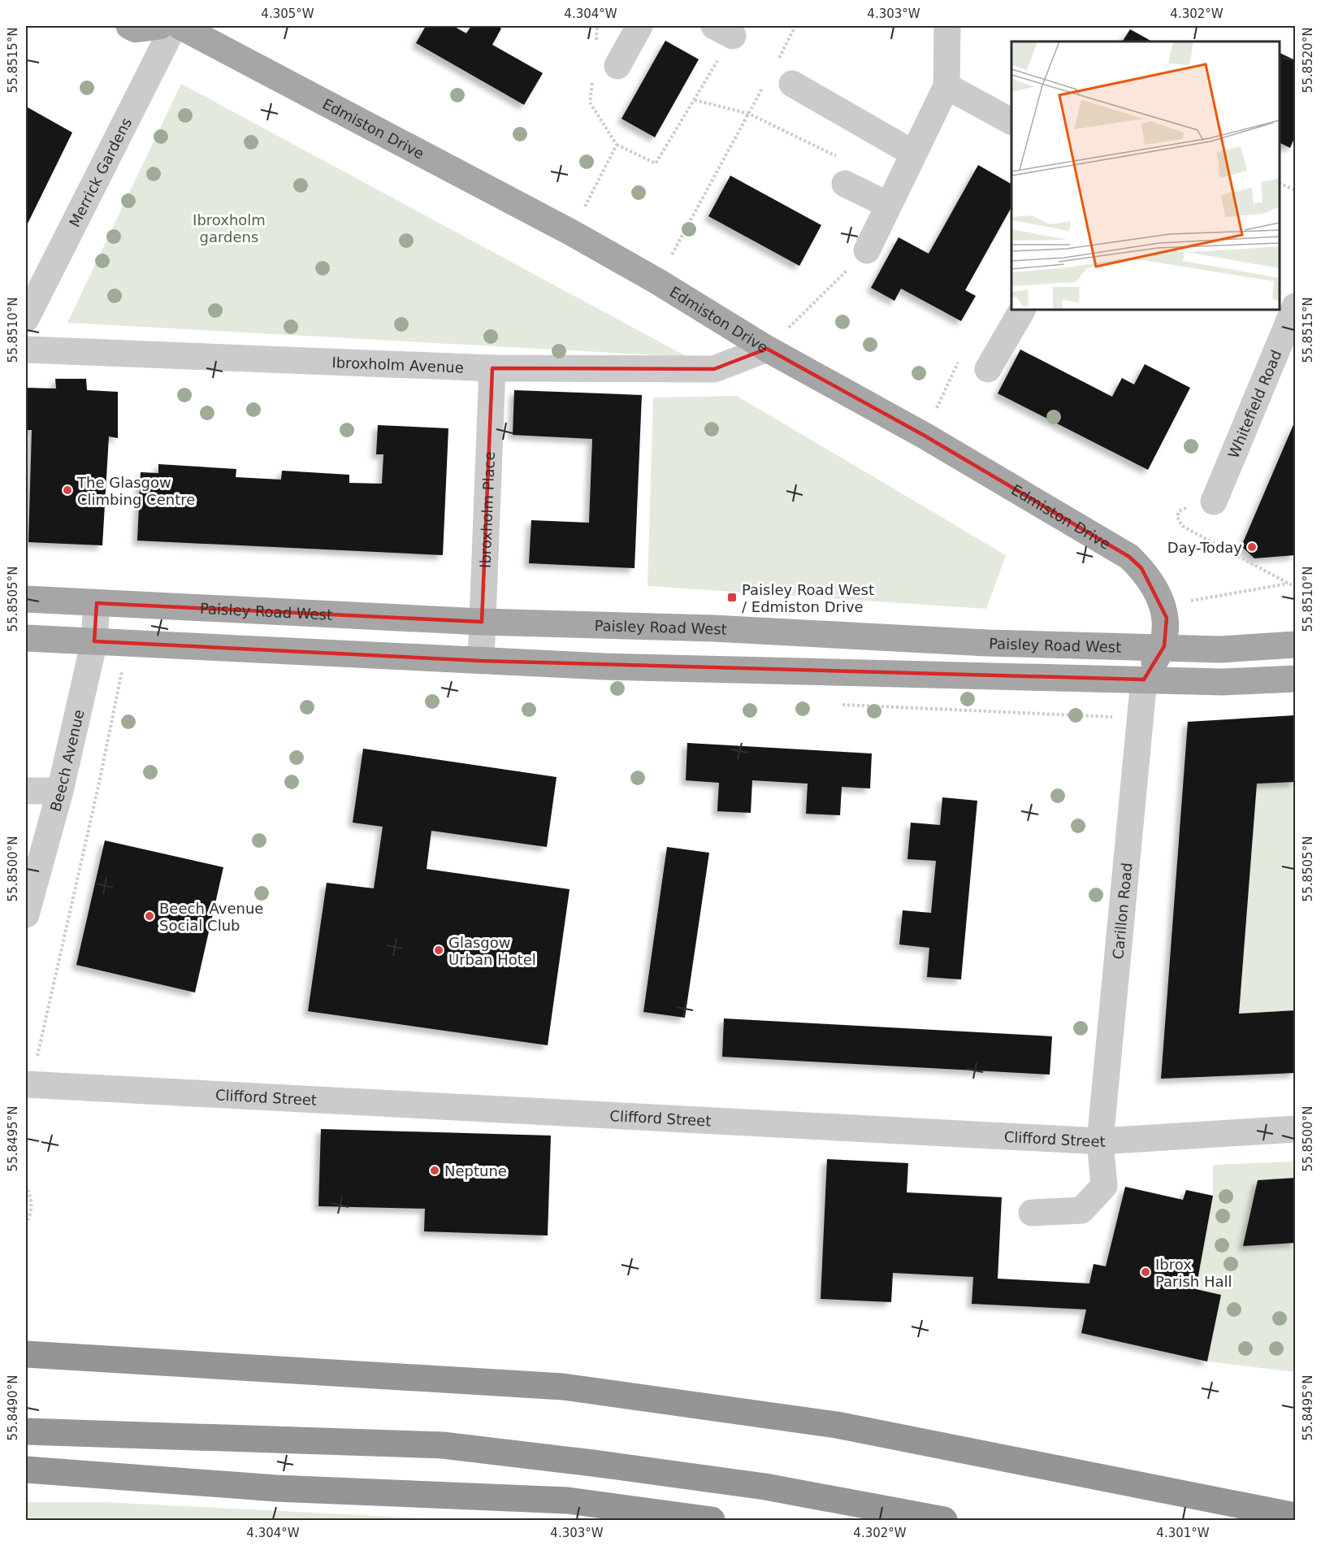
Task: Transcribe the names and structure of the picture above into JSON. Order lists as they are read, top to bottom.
{
  "streets": {
    "main road": ["Edmiston Drive", "Paisley Road West"],
    "street": [
      "Merrick Gardens",
      "Ibroxholm Avenue",
      "Whitefield Road",
      "Ibroxholm Place",
      "Beech Avenue",
      "Carillon Road",
      "Clifford Street"
    ]
  },
  "crossings": [
    ["Edmiston Drive", "Ibroxholm Avenue"],
    ["Edmiston Drive", "Paisley Road West"],
    ["Edmiston Drive", "Carillon Road"],
    ["Ibroxholm Avenue", "Ibroxholm Place"],
    ["Ibroxholm Place", "Paisley Road West"],
    ["Paisley Road West", "Beech Avenue"],
    ["Carillon Road", "Clifford Street"]
  ],
  "parks": ["Ibroxholm gardens"],
  "places": {
    "other": [
      "The Glasgow Climbing Centre",
      "Day-Today",
      "Beech Avenue Social Club",
      "Glasgow Urban Hotel",
      "Neptune",
      "Ibrox Parish Hall"
    ],
    "transit": ["Paisley Road West / Edmiston Drive"]
  },
  "coordinates": [
    "4.305°W",
    "4.304°W",
    "4.303°W",
    "4.302°W",
    "55.8520°N",
    "55.8515°N",
    "55.8510°N",
    "55.8505°N",
    "55.8500°N",
    "55.8495°N",
    "55.8490°N",
    "4.301°W"
  ]
}
